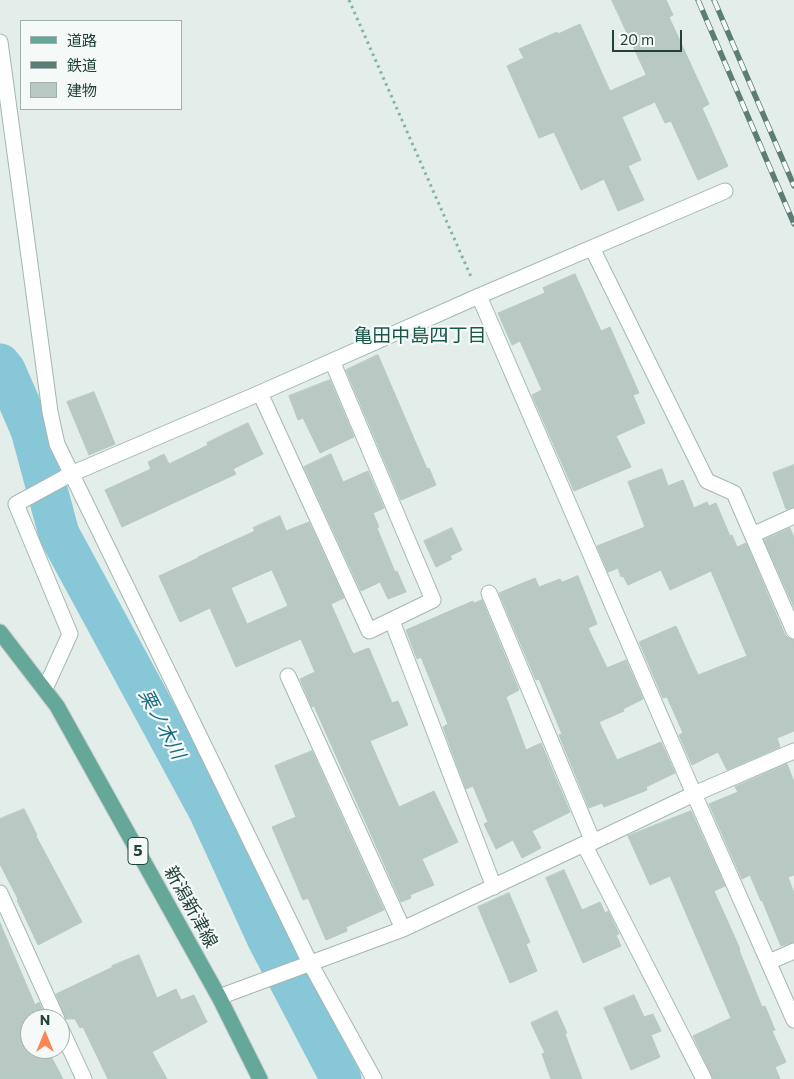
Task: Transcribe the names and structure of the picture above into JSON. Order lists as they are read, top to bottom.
{
  "streets": {
    "main road": ["5", "新潟新津線"]
  },
  "districts": ["亀田中島四丁目"],
  "water": ["栗ノ木川"],
  "legend": ["道路", "鉄道", "建物"],
  "scale_bar": "20 m",
  "north": "top"
}
